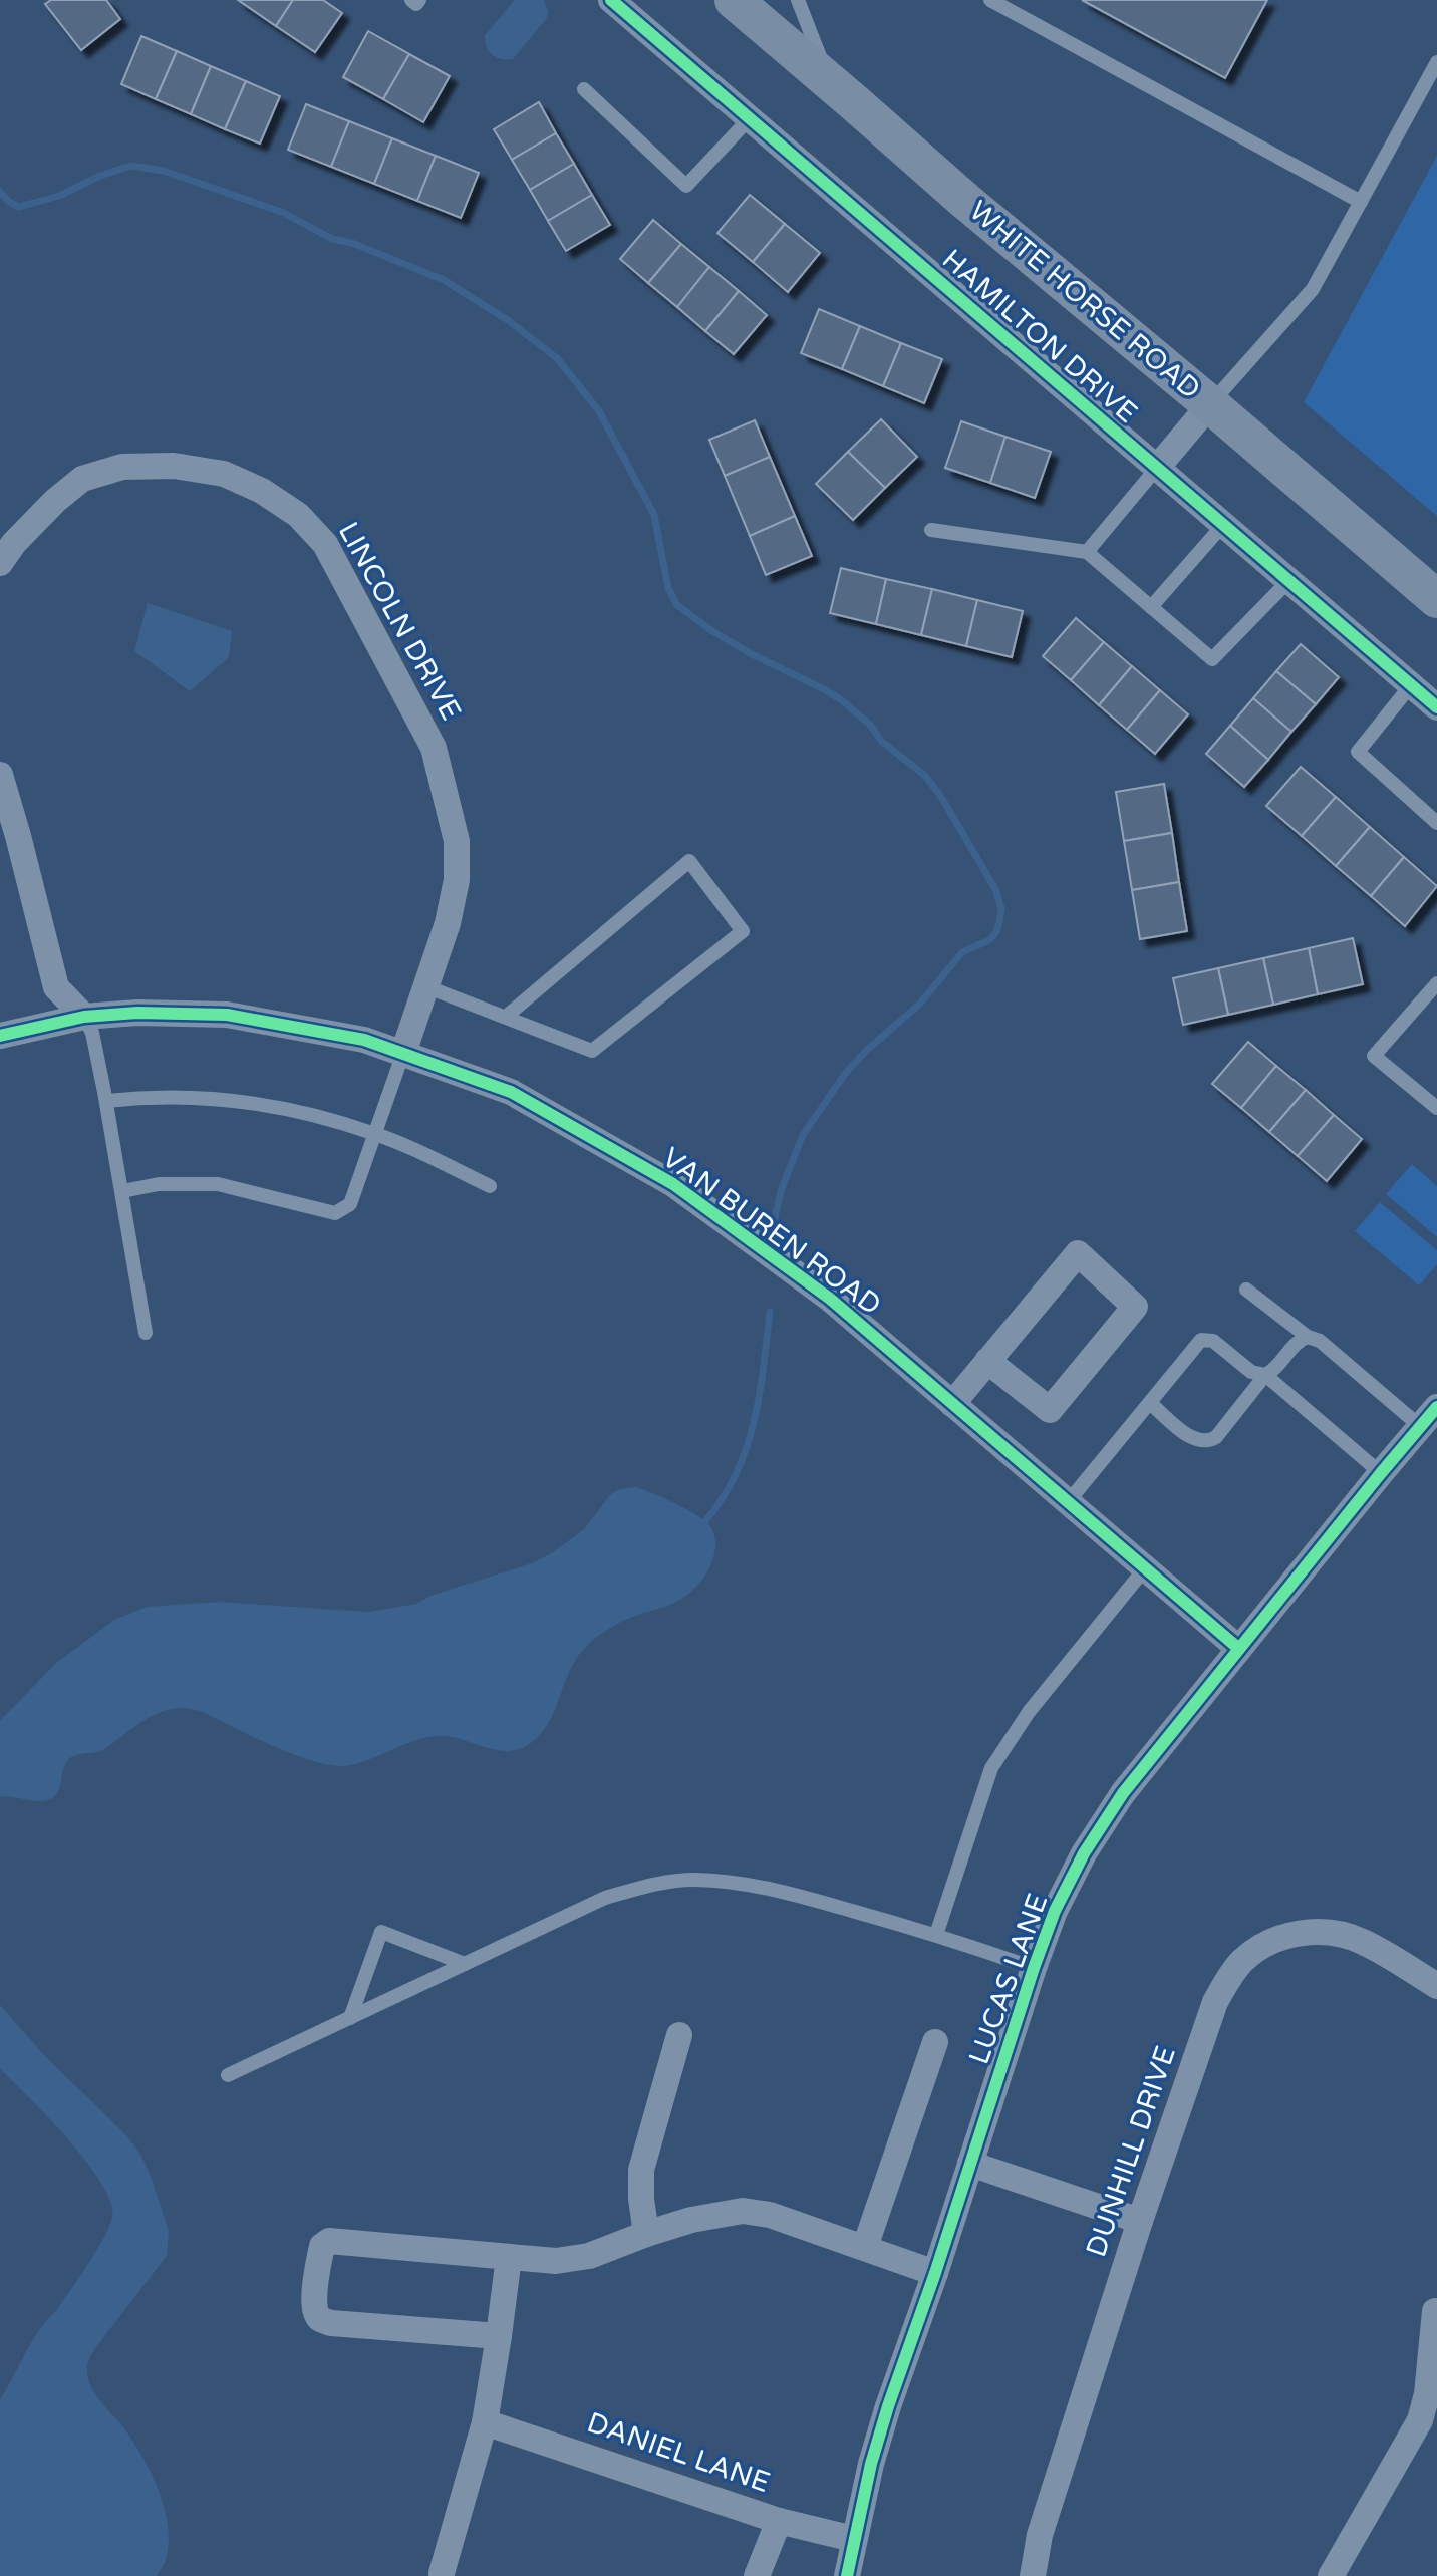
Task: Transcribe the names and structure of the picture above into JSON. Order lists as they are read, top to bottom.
{
  "streets": {
    "main road": ["WHITE HORSE ROAD"],
    "street": [
      "HAMILTON DRIVE",
      "LINCOLN DRIVE",
      "VAN BUREN ROAD",
      "LUCAS LANE",
      "DUNHILL DRIVE",
      "DANIEL LANE"
    ]
  },
  "crossings": [
    ["LINCOLN DRIVE", "VAN BUREN ROAD"],
    ["VAN BUREN ROAD", "LUCAS LANE"],
    ["LUCAS LANE", "DANIEL LANE"]
  ]
}
